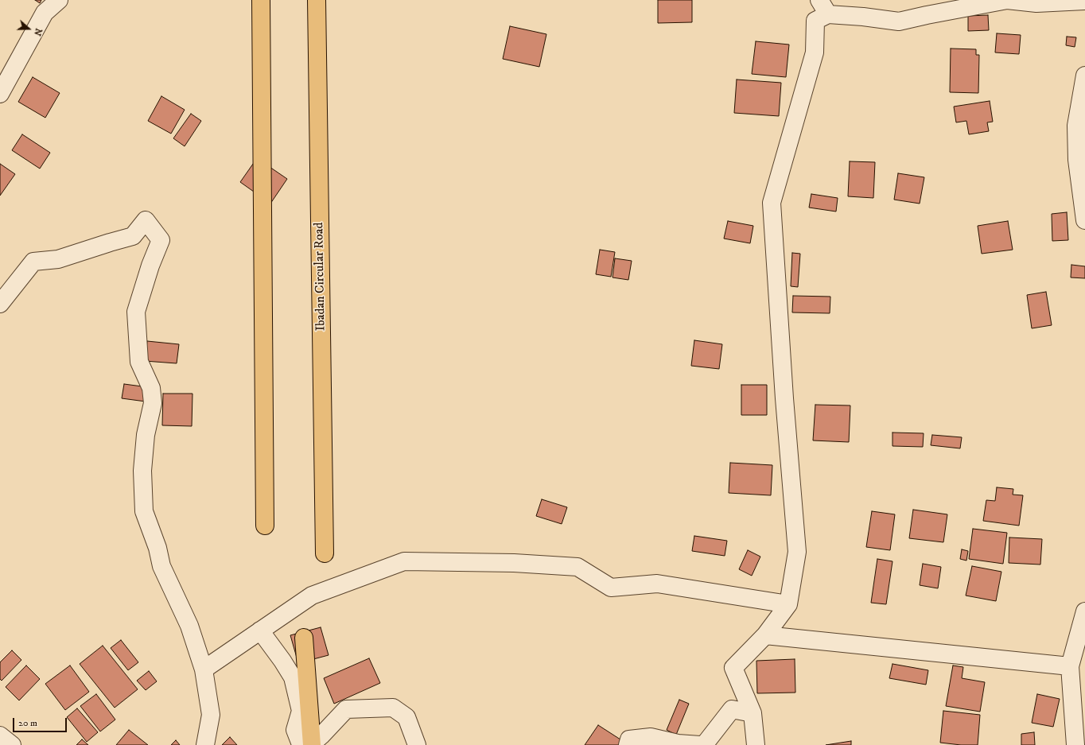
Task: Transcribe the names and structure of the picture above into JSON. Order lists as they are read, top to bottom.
{
  "streets": {
    "highway": ["Ibadan Circular Road"]
  },
  "scale_bar": "20 m",
  "north": "right"
}
